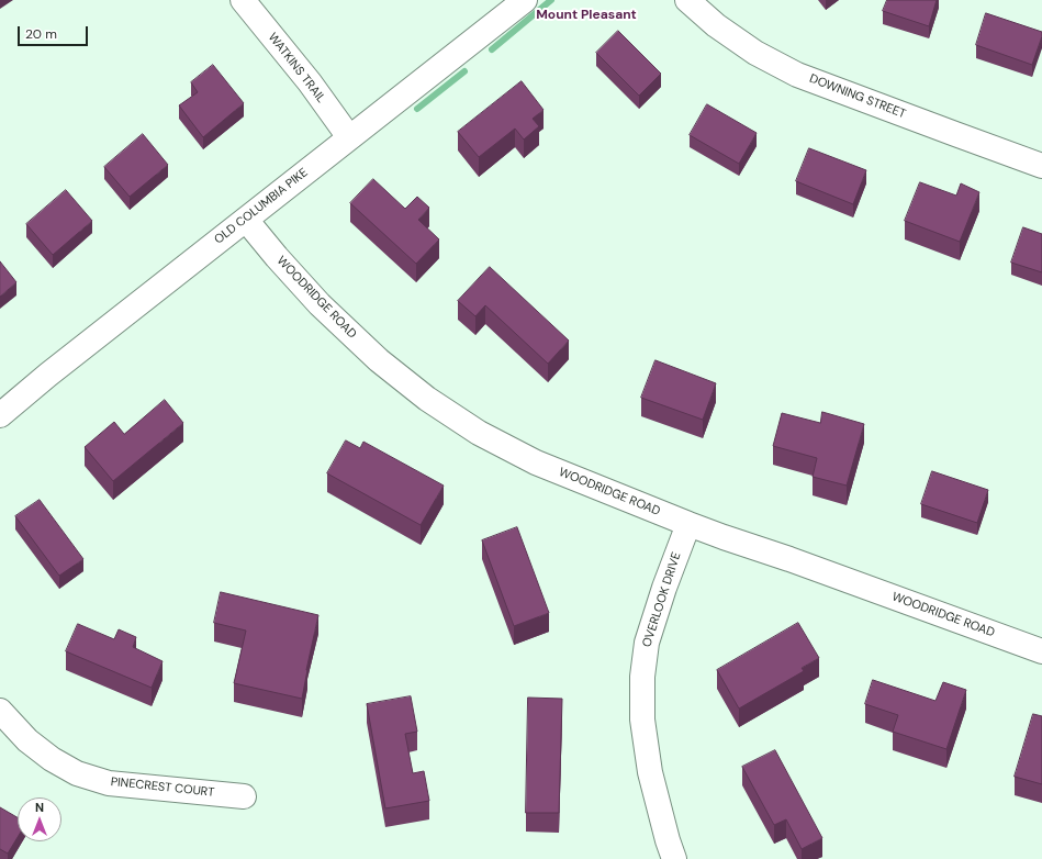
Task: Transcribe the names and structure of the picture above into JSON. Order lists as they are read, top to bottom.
{
  "streets": {
    "street": [
      "WATKINS TRAIL",
      "DOWNING STREET",
      "OLD COLUMBIA PIKE",
      "WOODRIDGE ROAD",
      "OVERLOOK DRIVE",
      "PINECREST COURT"
    ]
  },
  "crossings": [
    ["WATKINS TRAIL", "OLD COLUMBIA PIKE"],
    ["OLD COLUMBIA PIKE", "WOODRIDGE ROAD"],
    ["WOODRIDGE ROAD", "OVERLOOK DRIVE"]
  ],
  "districts": ["Mount Pleasant"],
  "scale_bar": "20 m",
  "north": "top"
}
